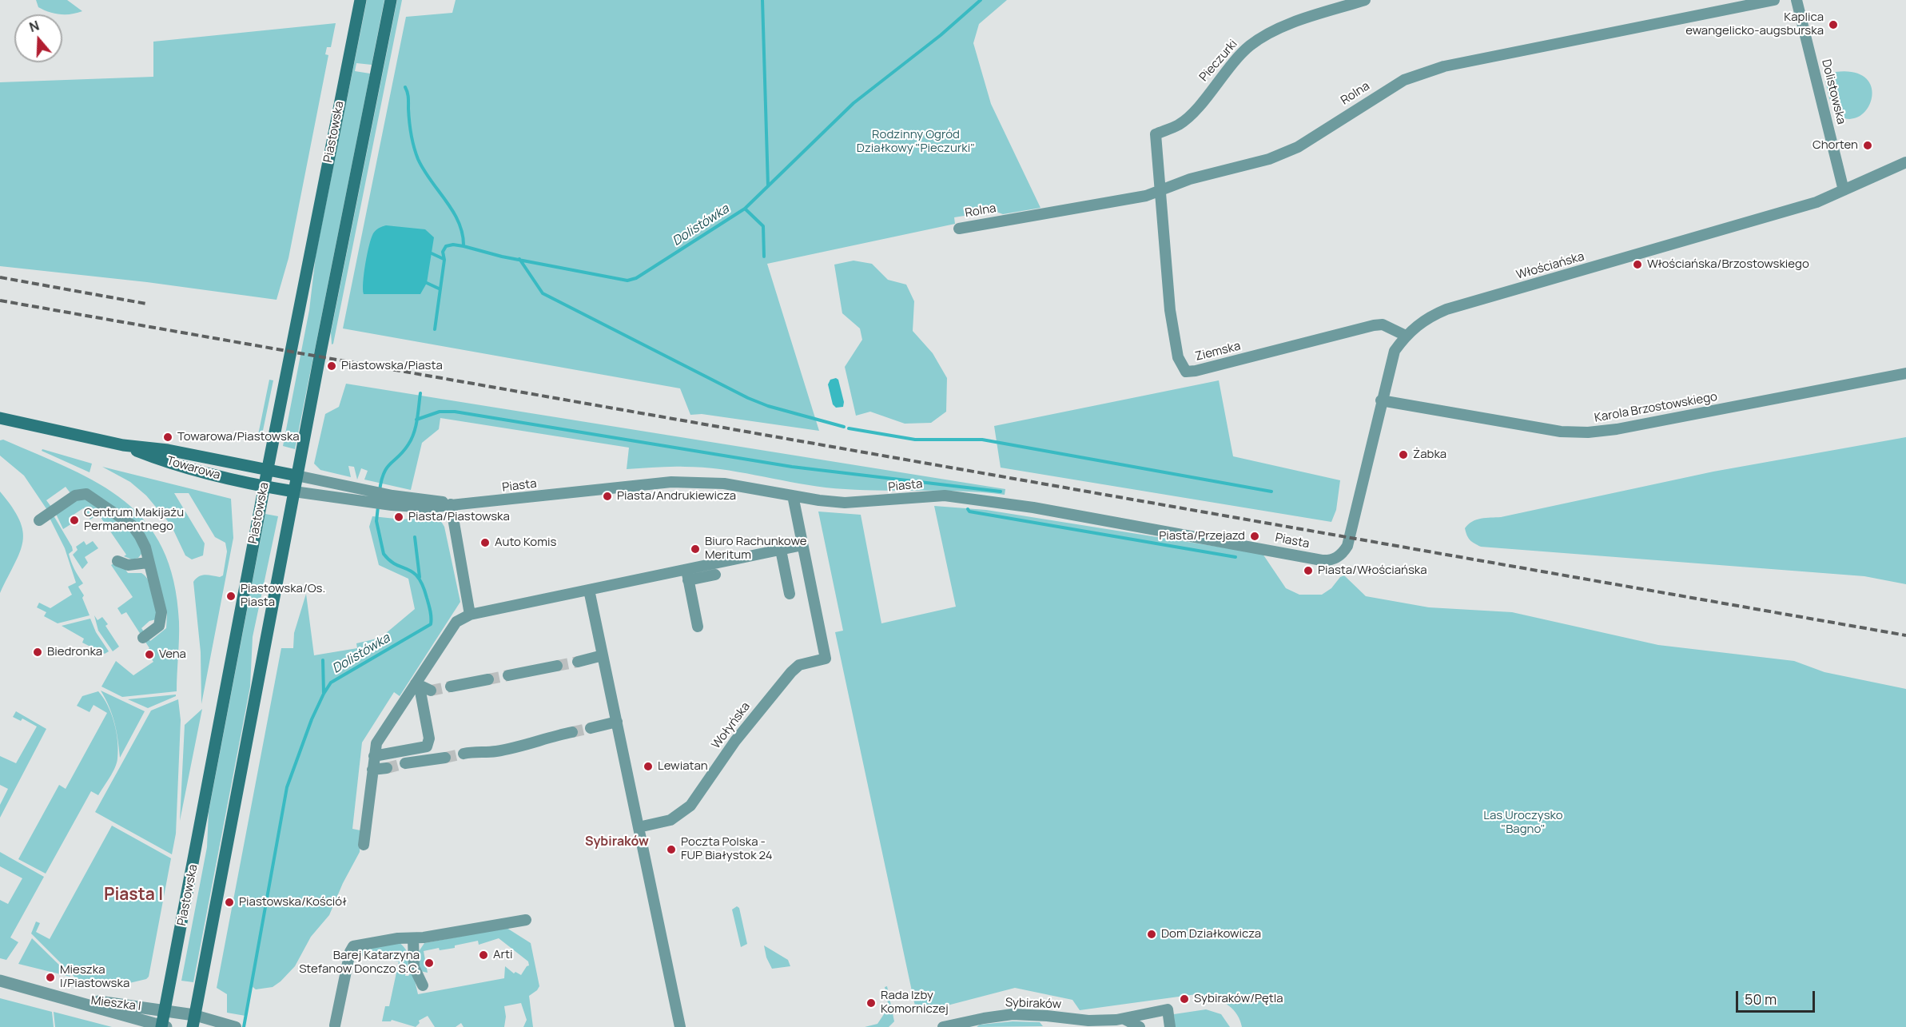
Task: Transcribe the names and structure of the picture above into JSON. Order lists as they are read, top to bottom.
{
  "streets": {
    "main road": ["Piastowska", "Towarowa"],
    "street": [
      "Pieczurki",
      "Dolistowska",
      "Rolna",
      "Włościańska",
      "Ziemska",
      "Karola Brzostowskiego",
      "Piasta",
      "Wołyńska",
      "Mieszka I",
      "Sybiraków"
    ]
  },
  "crossings": [
    ["Pieczurki", "Rolna"],
    ["Pieczurki", "Ziemska"],
    ["Dolistowska", "Włościańska"],
    ["Rolna", "Ziemska"],
    ["Piastowska", "Towarowa"],
    ["Piastowska", "Mieszka I"],
    ["Włościańska", "Ziemska"],
    ["Włościańska", "Karola Brzostowskiego"],
    ["Włościańska", "Piasta"],
    ["Towarowa", "Piasta"]
  ],
  "districts": ["Sybiraków", "Piasta I"],
  "water": ["Dolistówka"],
  "parks": ["Rodzinny Ogród Działkowy \"Pieczurki\"", "Las Uroczysko \"Bagno\""],
  "places": [
    "Kaplica ewangelicko-augsburska",
    "Chorten",
    "Włościańska/Brzostowskiego",
    "Piastowska/Piasta",
    "Towarowa/Piastowska",
    "Żabka",
    "Piasta/Andrukiewicza",
    "Piasta/Piastowska",
    "Centrum Makijażu Permanentnego",
    "Piasta/Przejazd",
    "Auto Komis",
    "Biuro Rachunkowe Meritum",
    "Piasta/Włościańska",
    "Piastowska/Os. Piasta",
    "Biedronka",
    "Vena",
    "Lewiatan",
    "Poczta Polska - FUP Białystok 24",
    "Piastowska/Kościół",
    "Dom Działkowicza",
    "Arti",
    "Barej Katarzyna Stefanow Donczo S.C.",
    "Mieszka I/Piastowska",
    "Sybiraków/Pętla",
    "Rada Izby Komorniczej"
  ],
  "scale_bar": "50 m",
  "north": "top"
}
